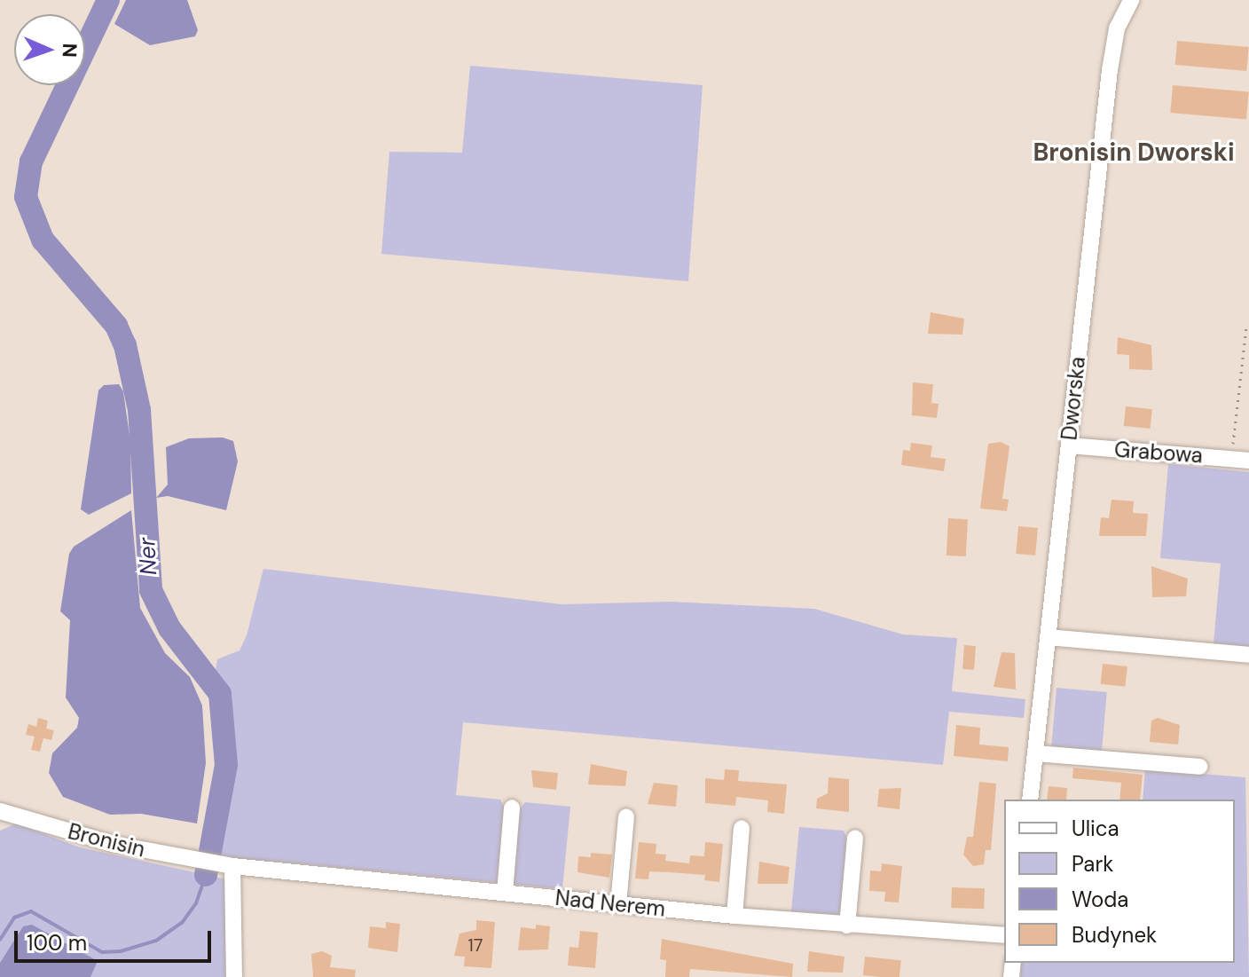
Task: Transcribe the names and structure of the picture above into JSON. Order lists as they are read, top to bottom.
{
  "streets": {
    "street": [
      "Dworska",
      "Grabowa",
      "Bronisin",
      "Nad Nerem"
    ]
  },
  "crossings": [
    ["Dworska", "Grabowa"],
    ["Bronisin", "Nad Nerem"]
  ],
  "districts": ["Bronisin Dworski"],
  "water": ["Ner"],
  "house_numbers": ["17"],
  "legend": [
    "Ulica",
    "Park",
    "Woda",
    "Budynek"
  ],
  "scale_bar": "100 m",
  "north": "right"
}
